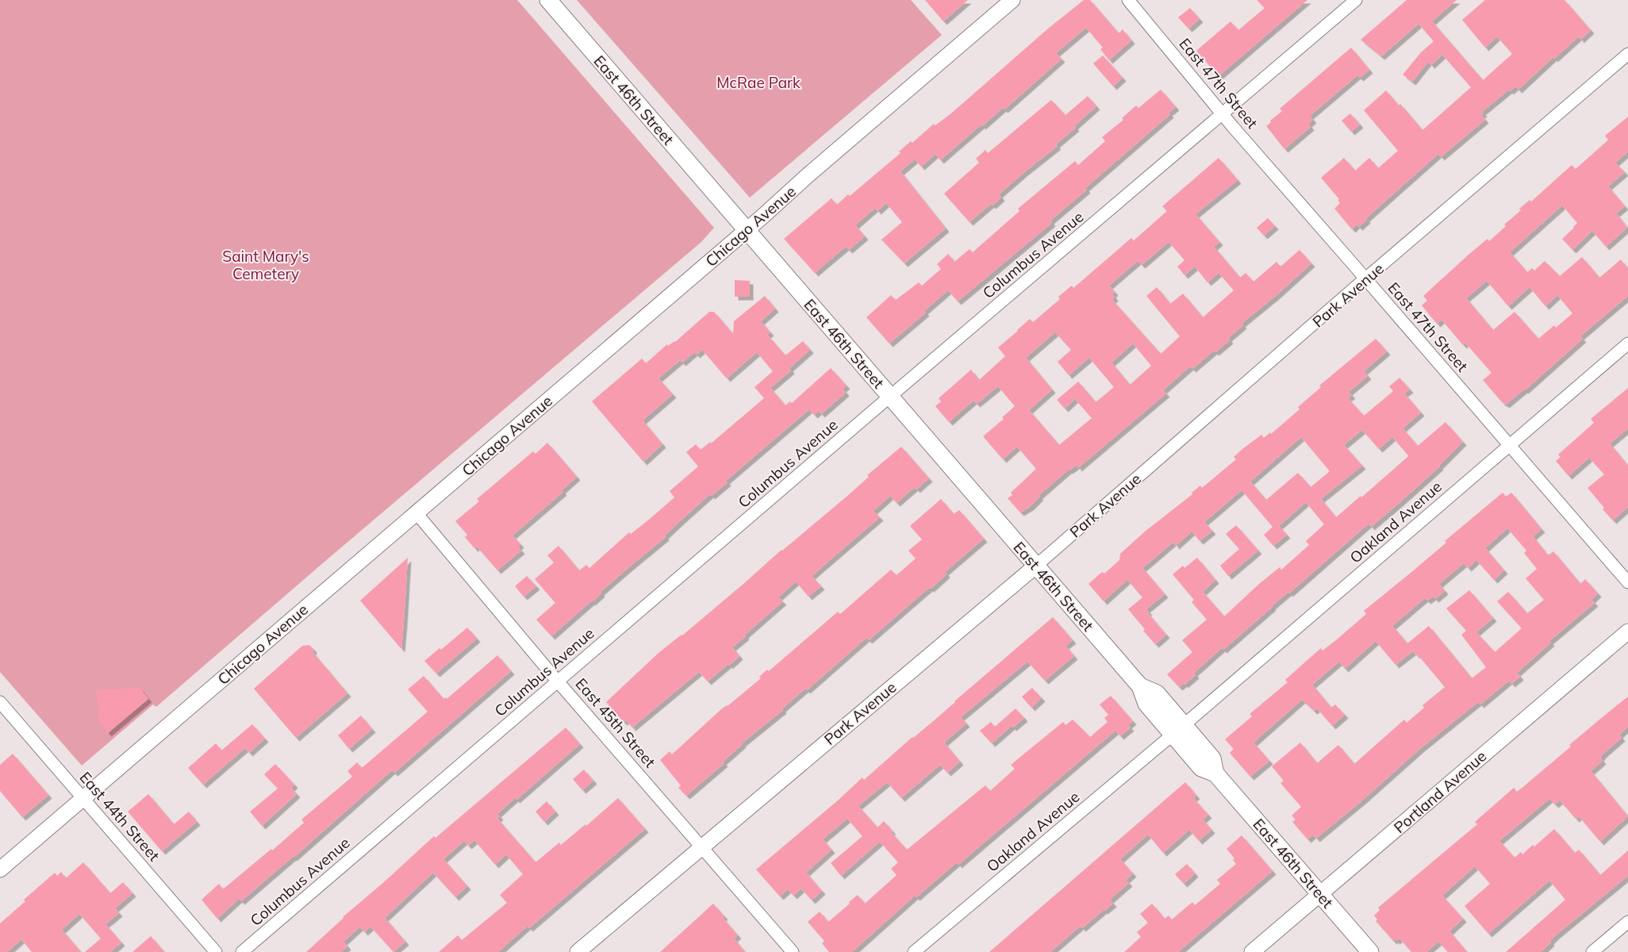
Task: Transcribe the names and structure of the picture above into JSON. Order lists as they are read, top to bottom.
{
  "streets": {
    "main road": ["East 46th Street"],
    "street": [
      "East 47th Street",
      "Chicago Avenue",
      "Columbus Avenue",
      "Park Avenue",
      "Oakland Avenue",
      "East 45th Street",
      "Portland Avenue",
      "East 44th Street"
    ]
  },
  "crossings": [
    ["East 47th Street", "Columbus Avenue"],
    ["East 47th Street", "Park Avenue"],
    ["East 47th Street", "Oakland Avenue"],
    ["East 46th Street", "Chicago Avenue"],
    ["East 46th Street", "Columbus Avenue"],
    ["East 46th Street", "Park Avenue"],
    ["East 46th Street", "Oakland Avenue"],
    ["East 46th Street", "Portland Avenue"],
    ["Chicago Avenue", "East 45th Street"],
    ["Chicago Avenue", "East 44th Street"],
    ["Columbus Avenue", "East 45th Street"],
    ["Park Avenue", "East 45th Street"]
  ],
  "parks": ["McRae Park", "Saint Mary's Cemetery"]
}
